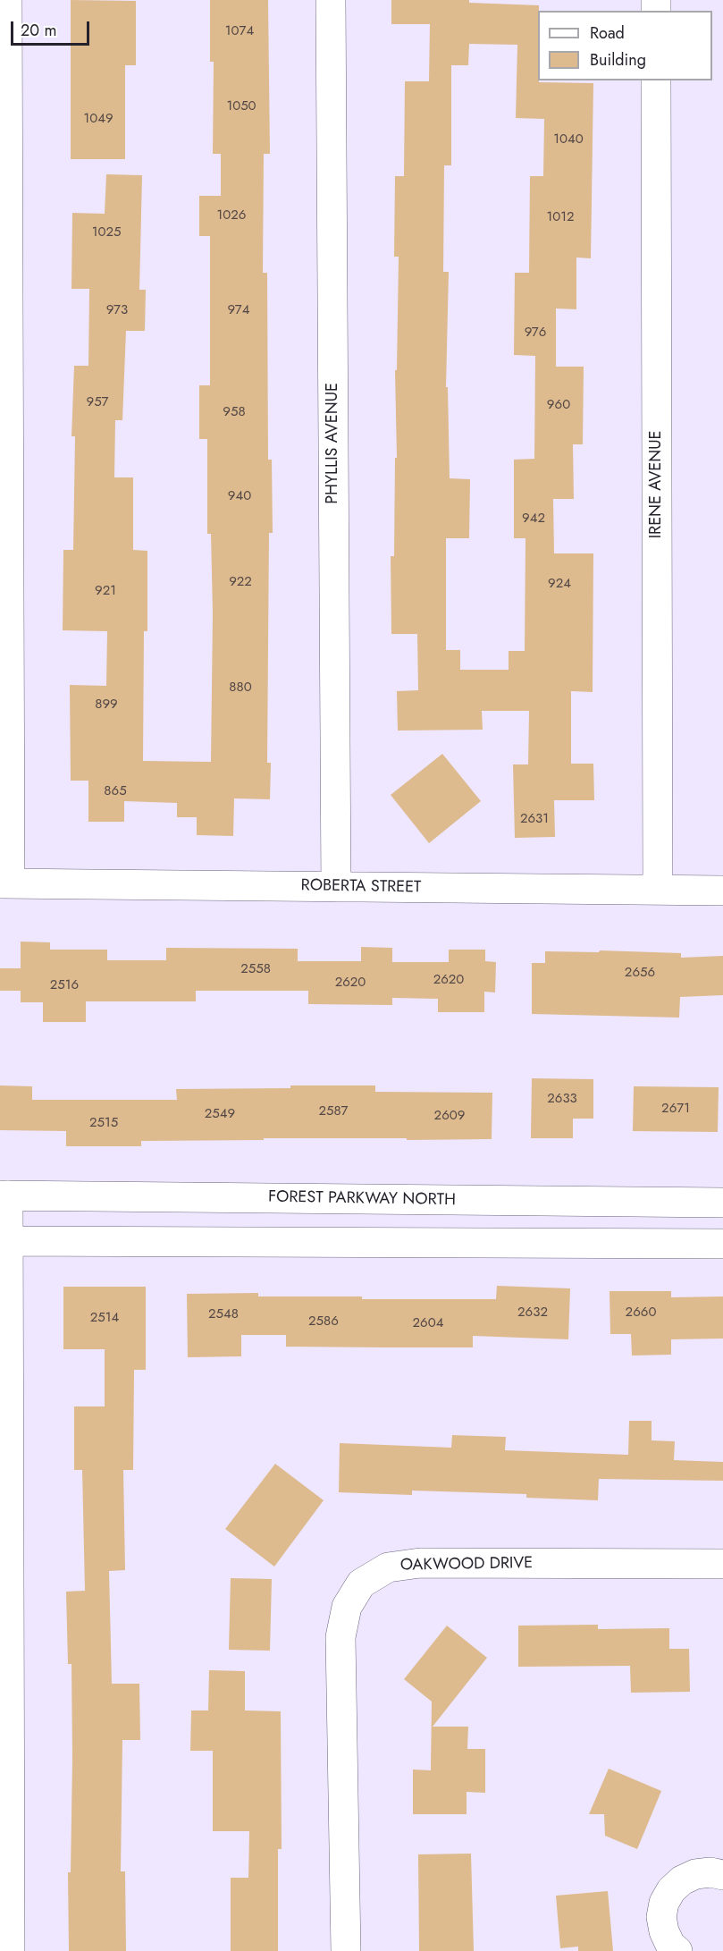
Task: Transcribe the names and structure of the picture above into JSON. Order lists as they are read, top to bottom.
{
  "streets": {
    "street": [
      "PHYLLIS AVENUE",
      "IRENE AVENUE",
      "ROBERTA STREET",
      "FOREST PARKWAY NORTH",
      "OAKWOOD DRIVE"
    ]
  },
  "crossings": [
    ["PHYLLIS AVENUE", "ROBERTA STREET"],
    ["IRENE AVENUE", "ROBERTA STREET"]
  ],
  "house_numbers": [
    "1074",
    "1050",
    "1049",
    "1040",
    "1026",
    "1012",
    "1025",
    "973",
    "974",
    "976",
    "957",
    "960",
    "958",
    "940",
    "942",
    "922",
    "924",
    "921",
    "880",
    "899",
    "865",
    "2631",
    "2558",
    "2656",
    "2620",
    "2620",
    "2516",
    "2633",
    "2671",
    "2587",
    "2549",
    "2609",
    "2515",
    "2632",
    "2660",
    "2548",
    "2514",
    "2586",
    "2604"
  ],
  "legend": ["Road", "Building"],
  "scale_bar": "20 m"
}
